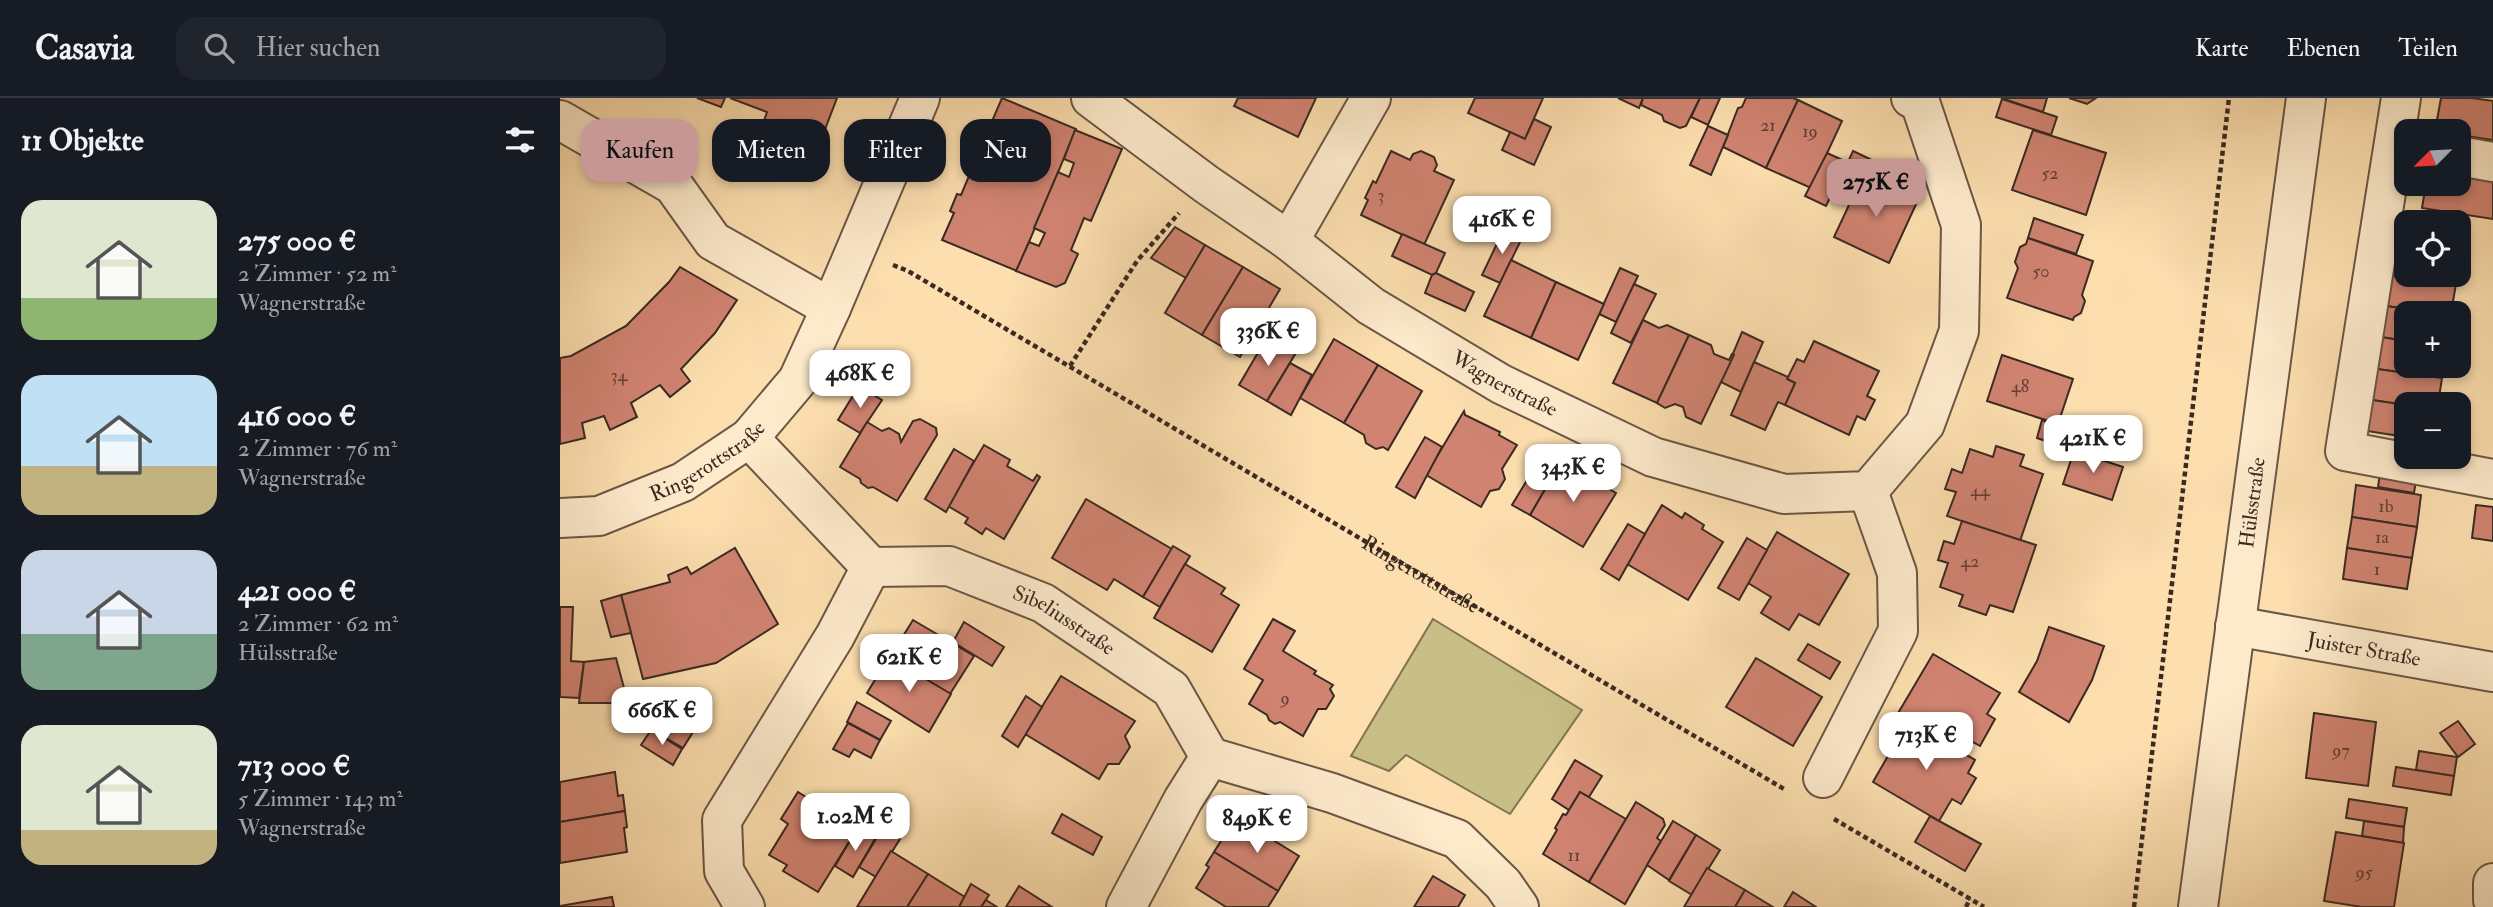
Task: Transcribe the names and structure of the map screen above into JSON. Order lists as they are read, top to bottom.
{
  "streets": {
    "street": [
      "Wagnerstraße",
      "Ringerottstraße",
      "Hülsstraße",
      "Sibeliusstraße",
      "Juister Straße"
    ]
  },
  "crossings": [
    ["Hülsstraße", "Juister Straße"]
  ],
  "house_numbers": [
    "21",
    "19",
    "52",
    "3",
    "50",
    "34",
    "48",
    "44",
    "1b",
    "1a",
    "42",
    "1",
    "9",
    "97",
    "11",
    "95"
  ],
  "north": "bottom left",
  "page": {
    "header": "Casavia",
    "search": "Hier suchen",
    "nav": ["Karte", "Ebenen", "Teilen"],
    "heading": "11 Objekte",
    "map_buttons": ["+", "−"],
    "chip": [
      "Kaufen",
      "Mieten",
      "Filter",
      "Neu"
    ],
    "price": [
      "275K €",
      "416K €",
      "336K €",
      "468K €",
      "421K €",
      "343K €",
      "621K €",
      "666K €",
      "713K €",
      "1.02M €",
      "849K €"
    ],
    "list": [
      {
        "name": "275 000 €",
        "note": "2 Zimmer · 52 m² · Wagnerstraße"
      },
      {
        "name": "416 000 €",
        "note": "2 Zimmer · 76 m² · Wagnerstraße"
      },
      {
        "name": "421 000 €",
        "note": "2 Zimmer · 62 m² · Hülsstraße"
      },
      {
        "name": "713 000 €",
        "note": "5 Zimmer · 143 m² · Wagnerstraße"
      }
    ]
  }
}
